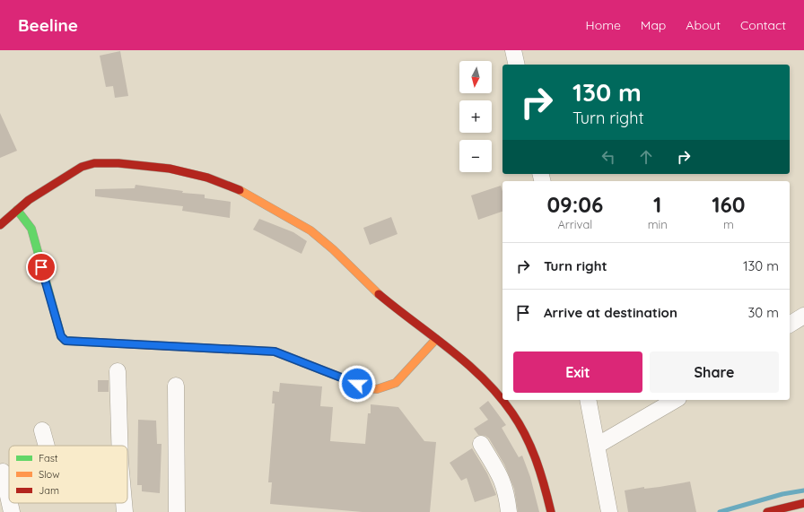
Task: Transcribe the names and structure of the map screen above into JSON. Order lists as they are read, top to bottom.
{
  "legend": ["Fast", "Slow", "Jam"],
  "north": "bottom",
  "page": {
    "header": "Beeline",
    "nav": [
      "Home",
      "Map",
      "About",
      "Contact"
    ],
    "map_buttons": ["+", "−"],
    "turn": ["130 m", "Turn right"],
    "eta": [
      "09:06",
      "Arrival",
      "1",
      "min",
      "160",
      "m"
    ],
    "list": [
      {
        "name": "Turn right",
        "value": "130 m"
      },
      {
        "name": "Arrive at destination",
        "value": "30 m"
      }
    ],
    "buttons": ["Exit", "Share"]
  }
}
